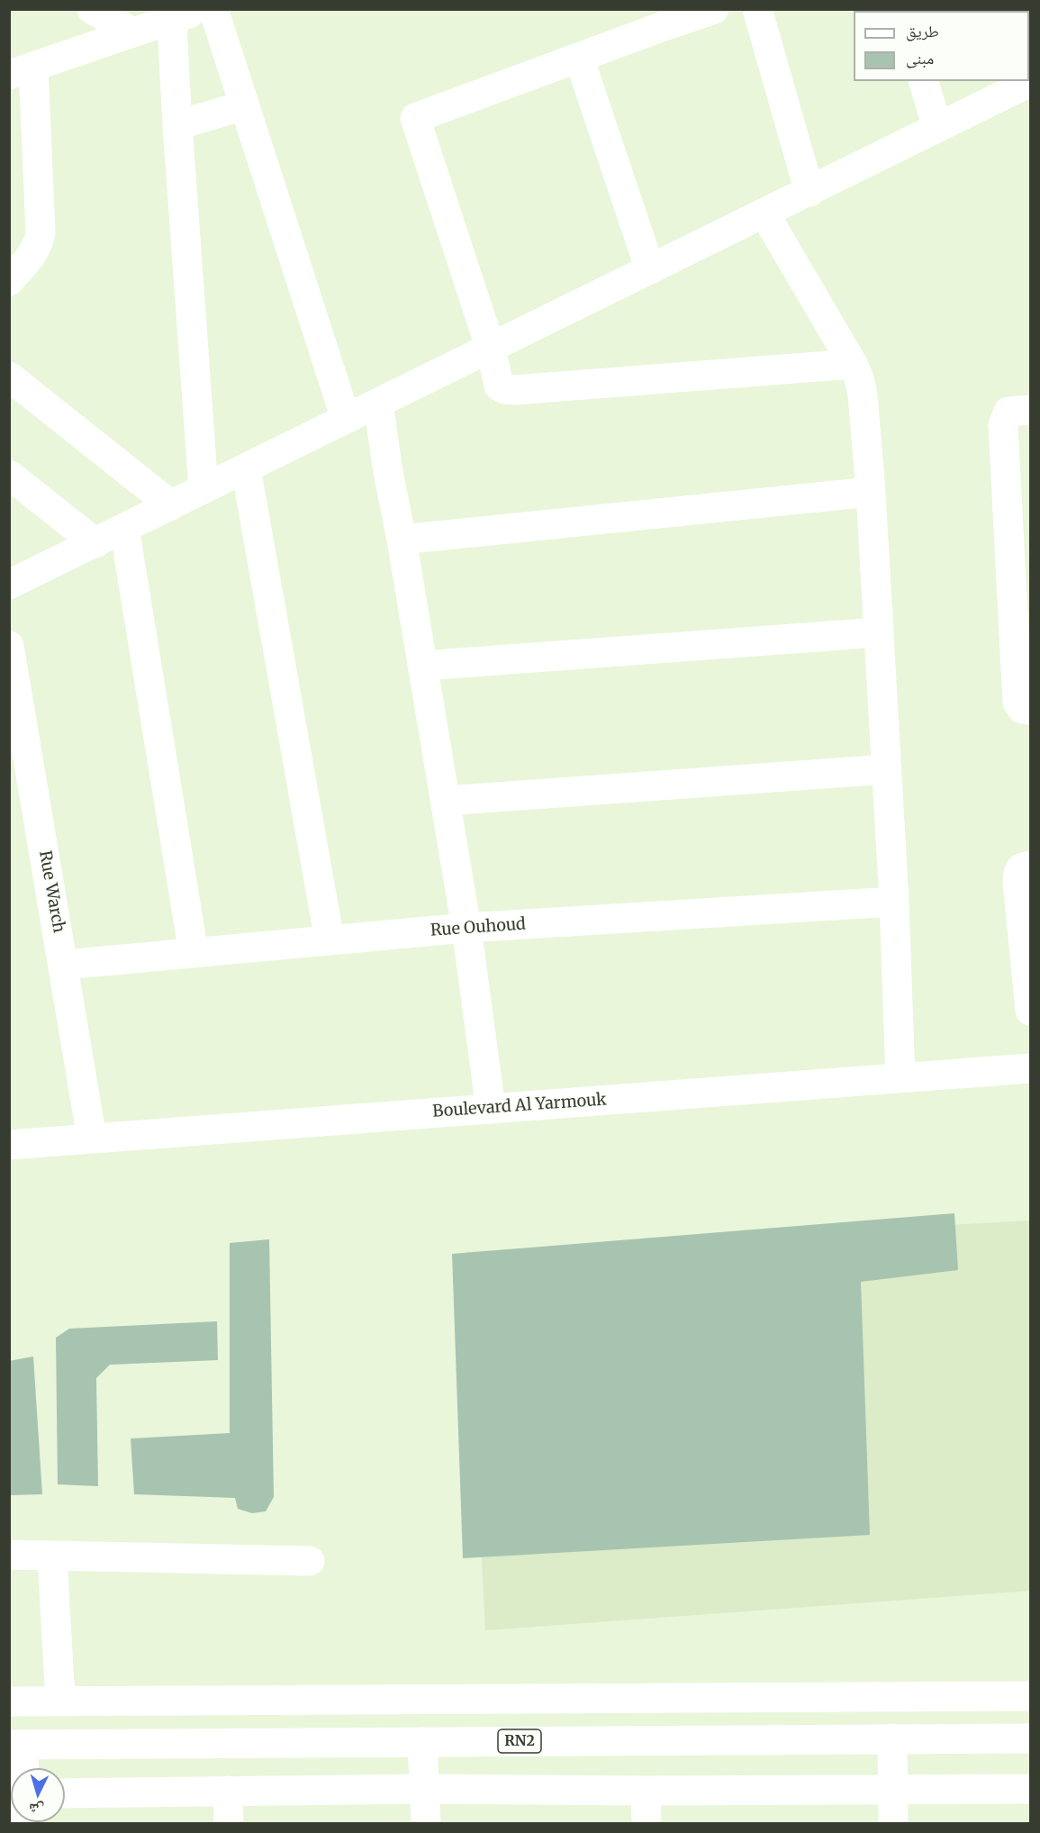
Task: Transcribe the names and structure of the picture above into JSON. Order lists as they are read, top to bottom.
{
  "streets": {
    "main road": [
      "Rue Warch",
      "Rue Ouhoud",
      "Boulevard Al Yarmouk",
      "RN2"
    ]
  },
  "crossings": [
    ["Rue Warch", "Rue Ouhoud"],
    ["Rue Warch", "Boulevard Al Yarmouk"]
  ],
  "legend": ["طريق", "مبنى"],
  "north": "bottom"
}
